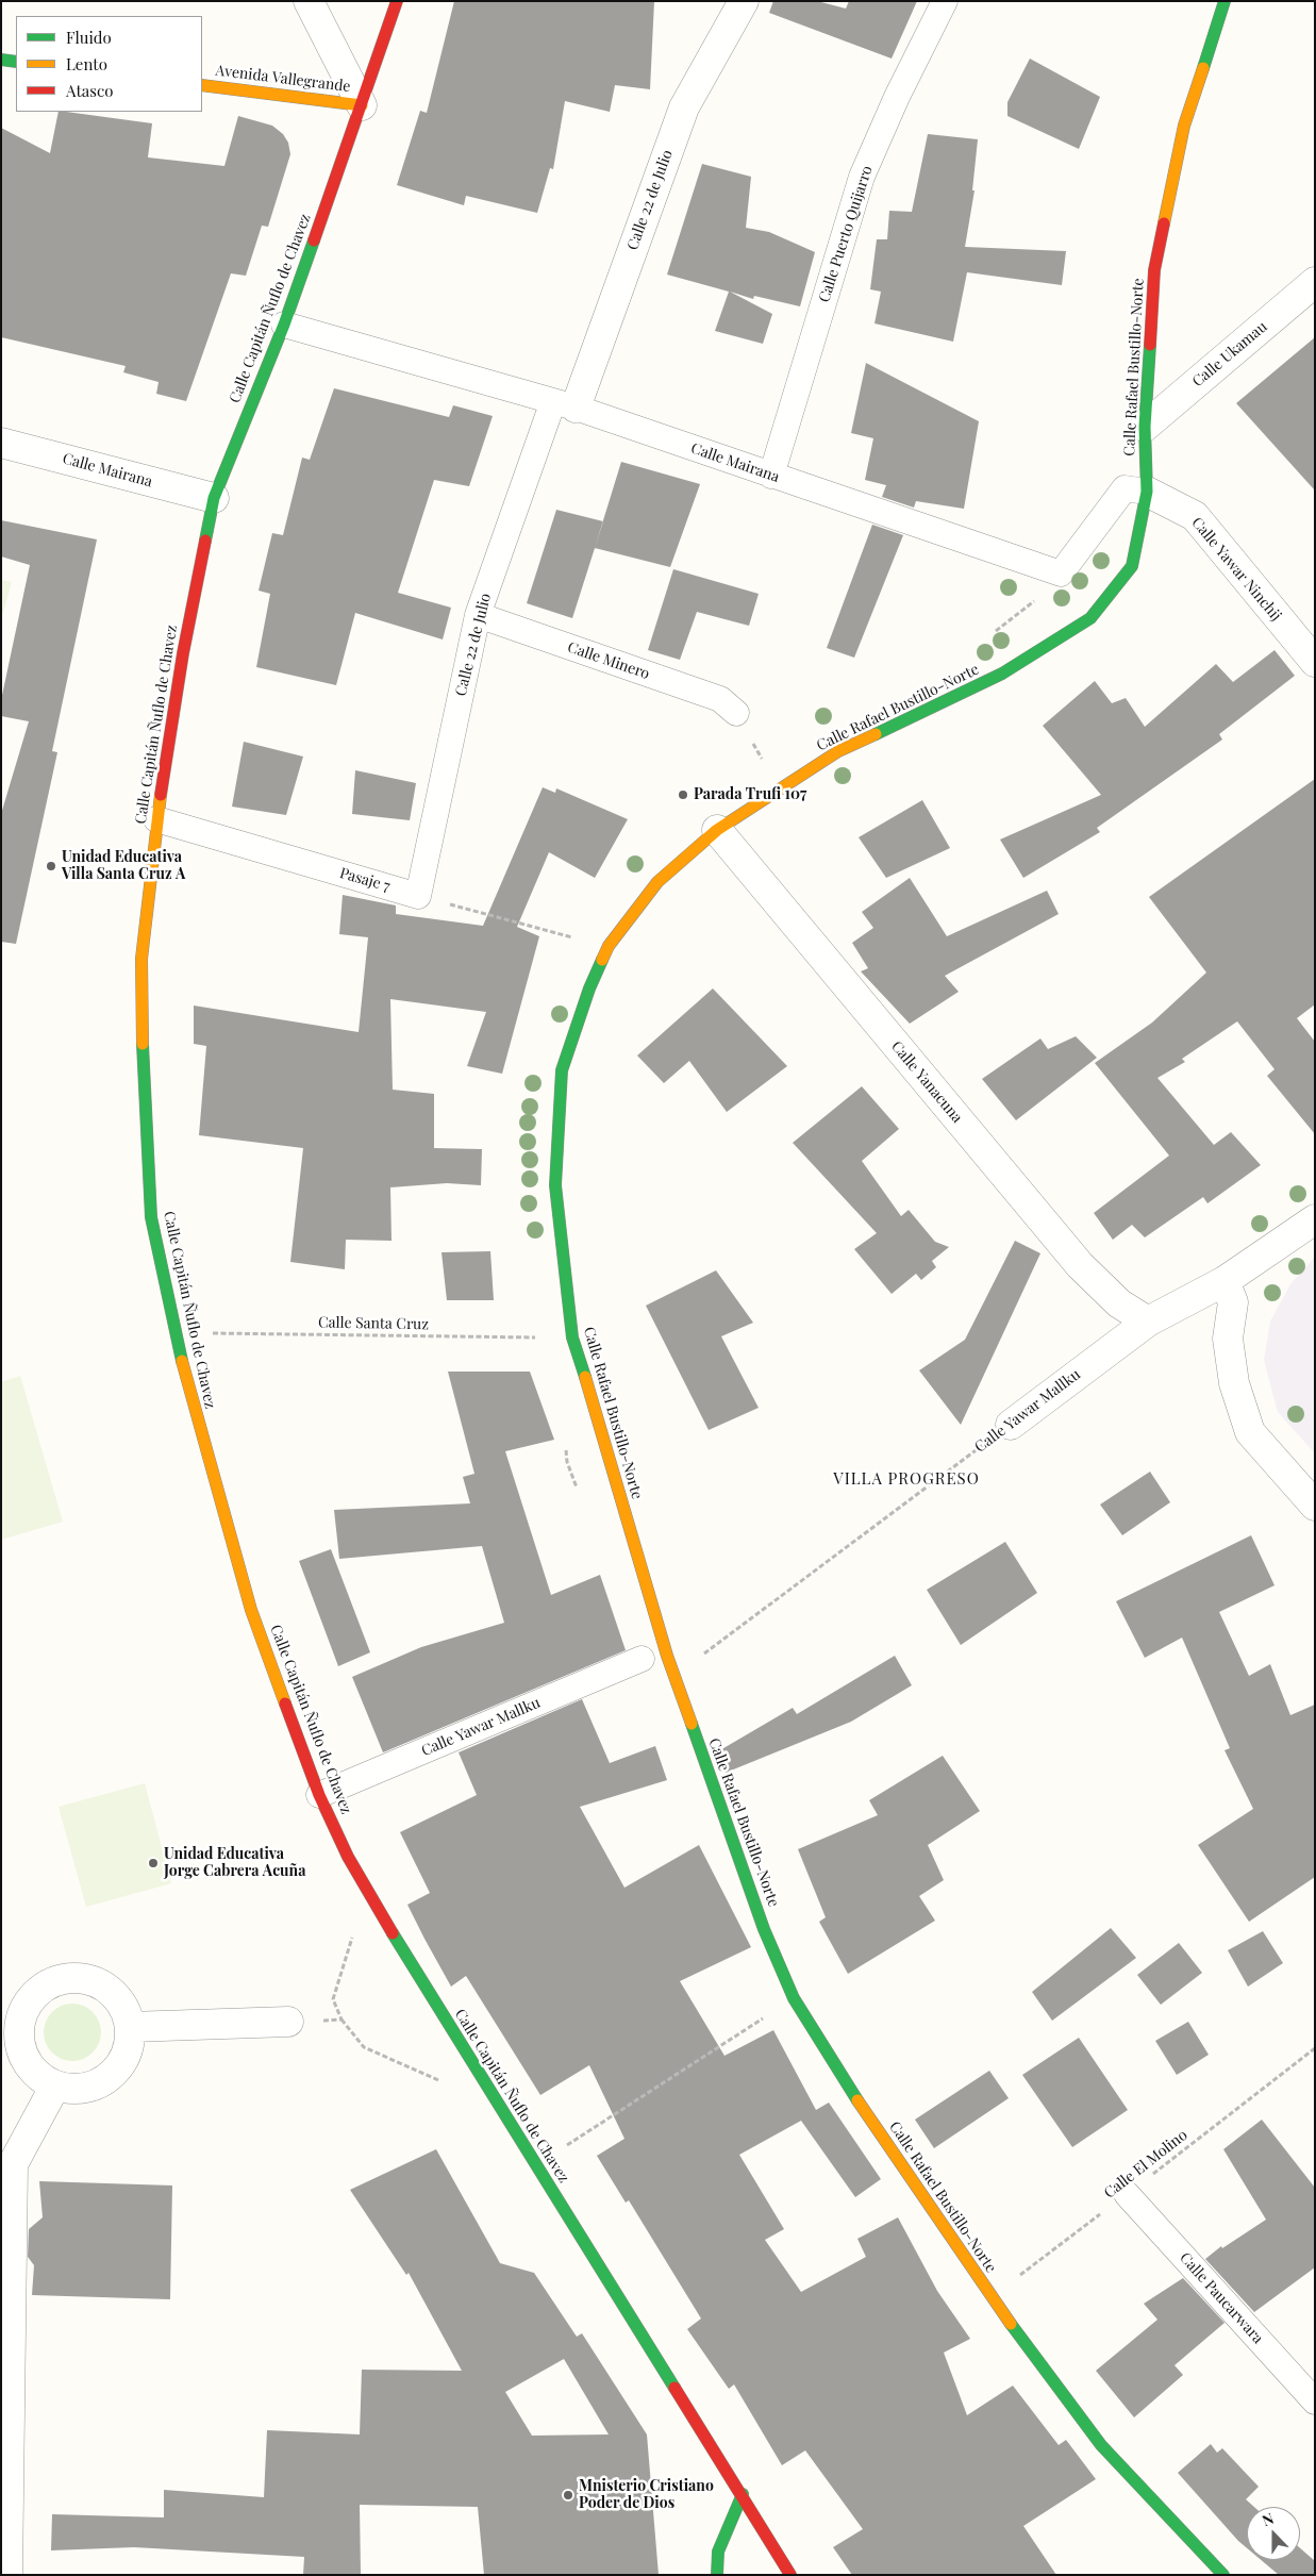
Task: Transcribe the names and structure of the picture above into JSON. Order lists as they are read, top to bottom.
{
  "streets": {
    "street": [
      "Avenida Vallegrande",
      "Calle 22 de Julio",
      "Calle Capitán Ñuflo de Chavez",
      "Calle Ukamau",
      "Calle Rafael Bustillo-Norte",
      "Calle Mairana",
      "Calle Yawar Ninchij",
      "Calle Yanacuna",
      "Calle Yawar Mallku"
    ],
    "lane": [
      "Calle Puerto Quijarro",
      "Calle Minero",
      "Pasaje 7",
      "Calle Paucarwara"
    ],
    "path": ["Calle Santa Cruz", "Calle El Molino"]
  },
  "crossings": [
    ["Avenida Vallegrande", "Calle Capitán Ñuflo de Chavez"],
    ["Calle 22 de Julio", "Calle Mairana"],
    ["Calle 22 de Julio", "Calle Minero"],
    ["Calle 22 de Julio", "Pasaje 7"],
    ["Calle Puerto Quijarro", "Calle Mairana"],
    ["Calle Capitán Ñuflo de Chavez", "Calle Mairana"],
    ["Calle Capitán Ñuflo de Chavez", "Pasaje 7"],
    ["Calle Capitán Ñuflo de Chavez", "Calle Santa Cruz"],
    ["Calle Capitán Ñuflo de Chavez", "Calle Yawar Mallku"],
    ["Calle Ukamau", "Calle Rafael Bustillo-Norte"],
    ["Calle Rafael Bustillo-Norte", "Calle Mairana"],
    ["Calle Rafael Bustillo-Norte", "Calle Yawar Ninchij"],
    ["Calle Rafael Bustillo-Norte", "Calle Yanacuna"],
    ["Calle Rafael Bustillo-Norte", "Calle Santa Cruz"],
    ["Calle Rafael Bustillo-Norte", "Calle Yawar Mallku"],
    ["Calle Rafael Bustillo-Norte", "Calle El Molino"],
    ["Calle Mairana", "Calle Yawar Ninchij"],
    ["Calle Yanacuna", "Calle Yawar Mallku"],
    ["Calle El Molino", "Calle Paucarwara"]
  ],
  "districts": ["VILLA PROGRESO"],
  "places": [
    "Parada Trufi 107",
    "Unidad Educativa Villa Santa Cruz A",
    "Unidad Educativa Jorge Cabrera Acuña",
    "Mnisterio Cristiano Poder de Dios"
  ],
  "legend": ["Fluido", "Lento", "Atasco"],
  "north": "top"
}
